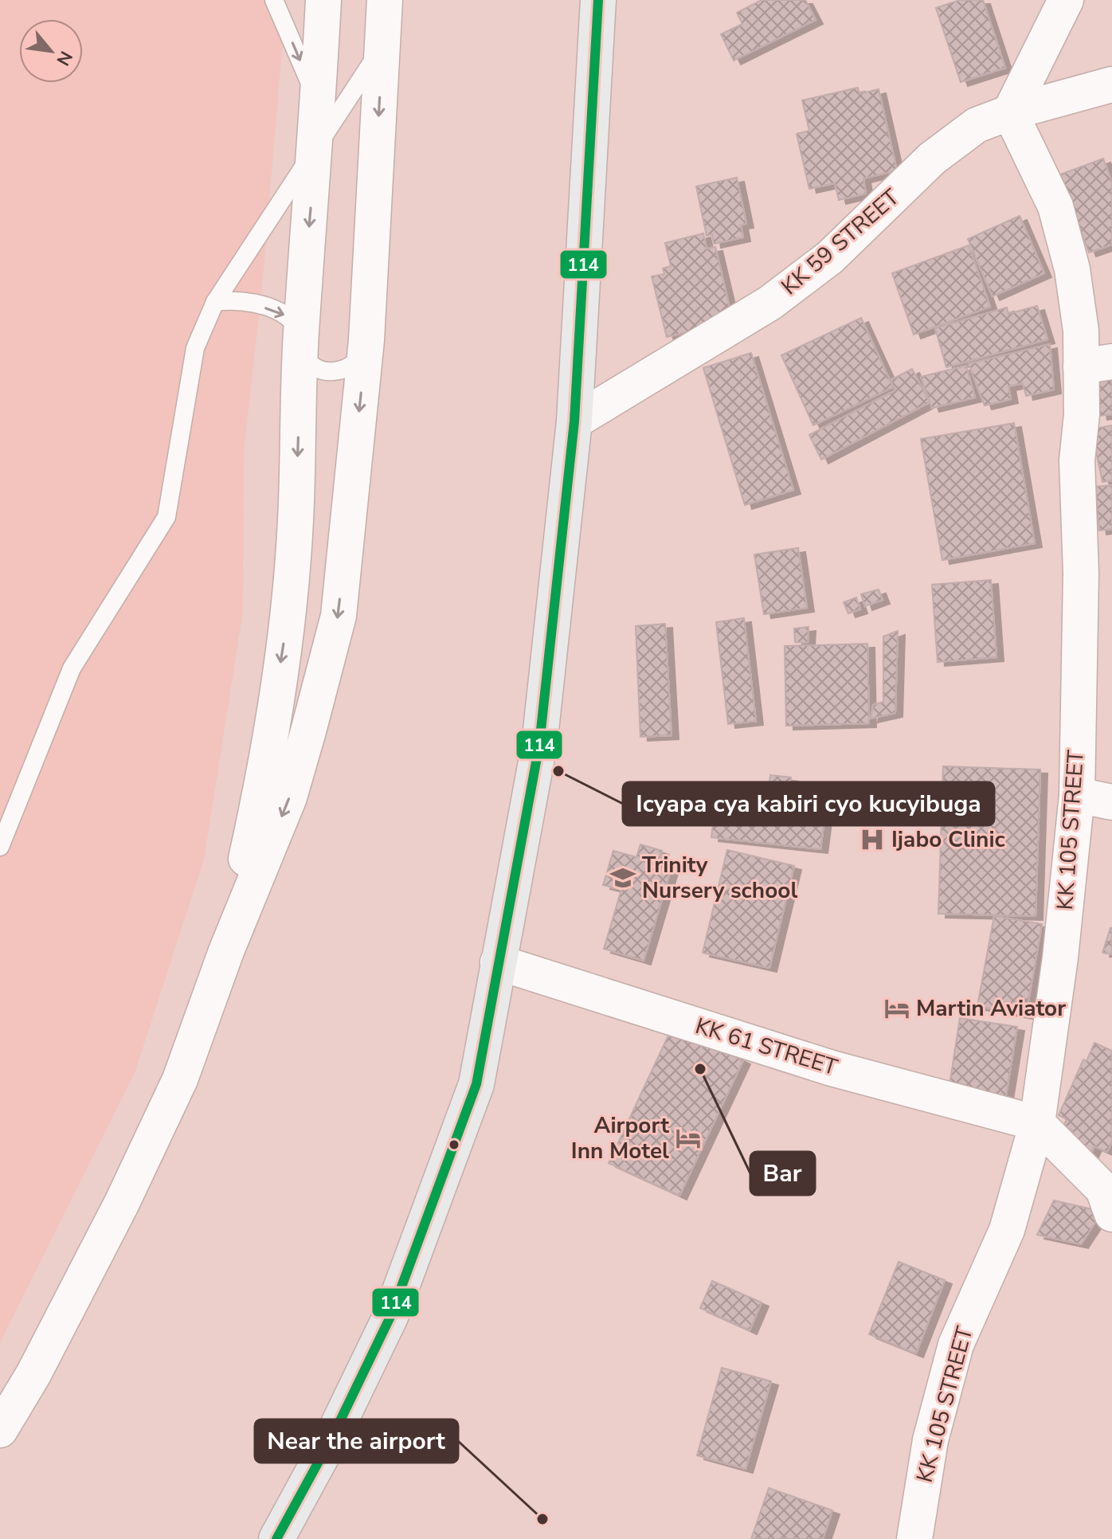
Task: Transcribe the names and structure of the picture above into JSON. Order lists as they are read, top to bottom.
{
  "streets": {
    "street": ["KK 59 STREET", "KK 105 STREET", "KK 61 STREET"]
  },
  "crossings": [
    ["KK 59 STREET", "KK 105 STREET"],
    ["KK 105 STREET", "KK 61 STREET"]
  ],
  "places": {
    "other": ["Icyapa cya kabiri cyo kucyibuga", "Bar", "Near the airport"],
    "hospital": ["Ijabo Clinic"],
    "school or university": ["Trinity Nursery school"],
    "hotel": ["Martin Aviator", "Airport Inn Motel"]
  },
  "lines": ["transit line 114"],
  "north": "bottom right"
}
